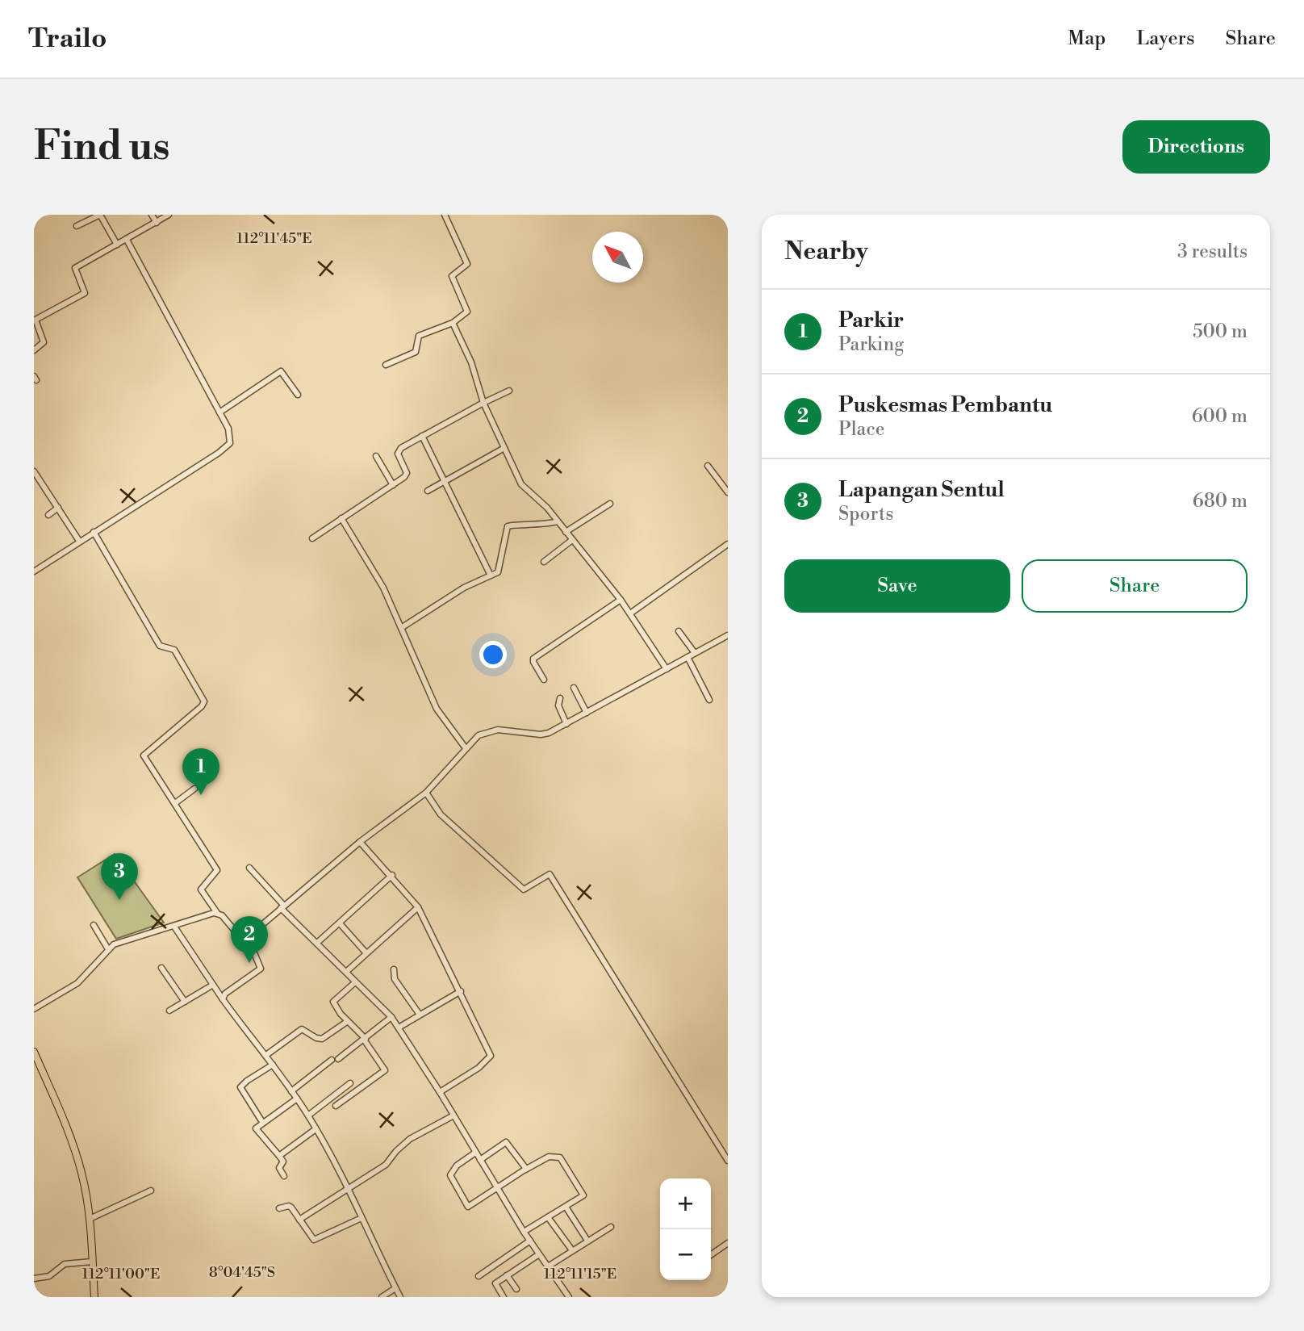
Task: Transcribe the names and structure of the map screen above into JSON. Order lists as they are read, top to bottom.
{
  "north": "top left",
  "page": {
    "header": "Trailo",
    "nav": ["Map", "Layers", "Share"],
    "buttons": [
      "Directions",
      ["Save", "Share"]
    ],
    "title": "Find us",
    "heading": ["Nearby", "3 results"],
    "list": [
      {
        "mark": "1",
        "name": "Parkir",
        "note": "Parking",
        "value": "500 m"
      },
      {
        "mark": "2",
        "name": "Puskesmas Pembantu",
        "note": "Place",
        "value": "600 m"
      },
      {
        "mark": "3",
        "name": "Lapangan Sentul",
        "note": "Sports",
        "value": "680 m"
      }
    ],
    "pins": ["1", "3", "2"],
    "map_buttons": ["+", "−"]
  },
  "coordinates": [
    "112°11'45\"E",
    "8°04'45\"S",
    "112°11'00\"E",
    "112°11'15\"E"
  ]
}
